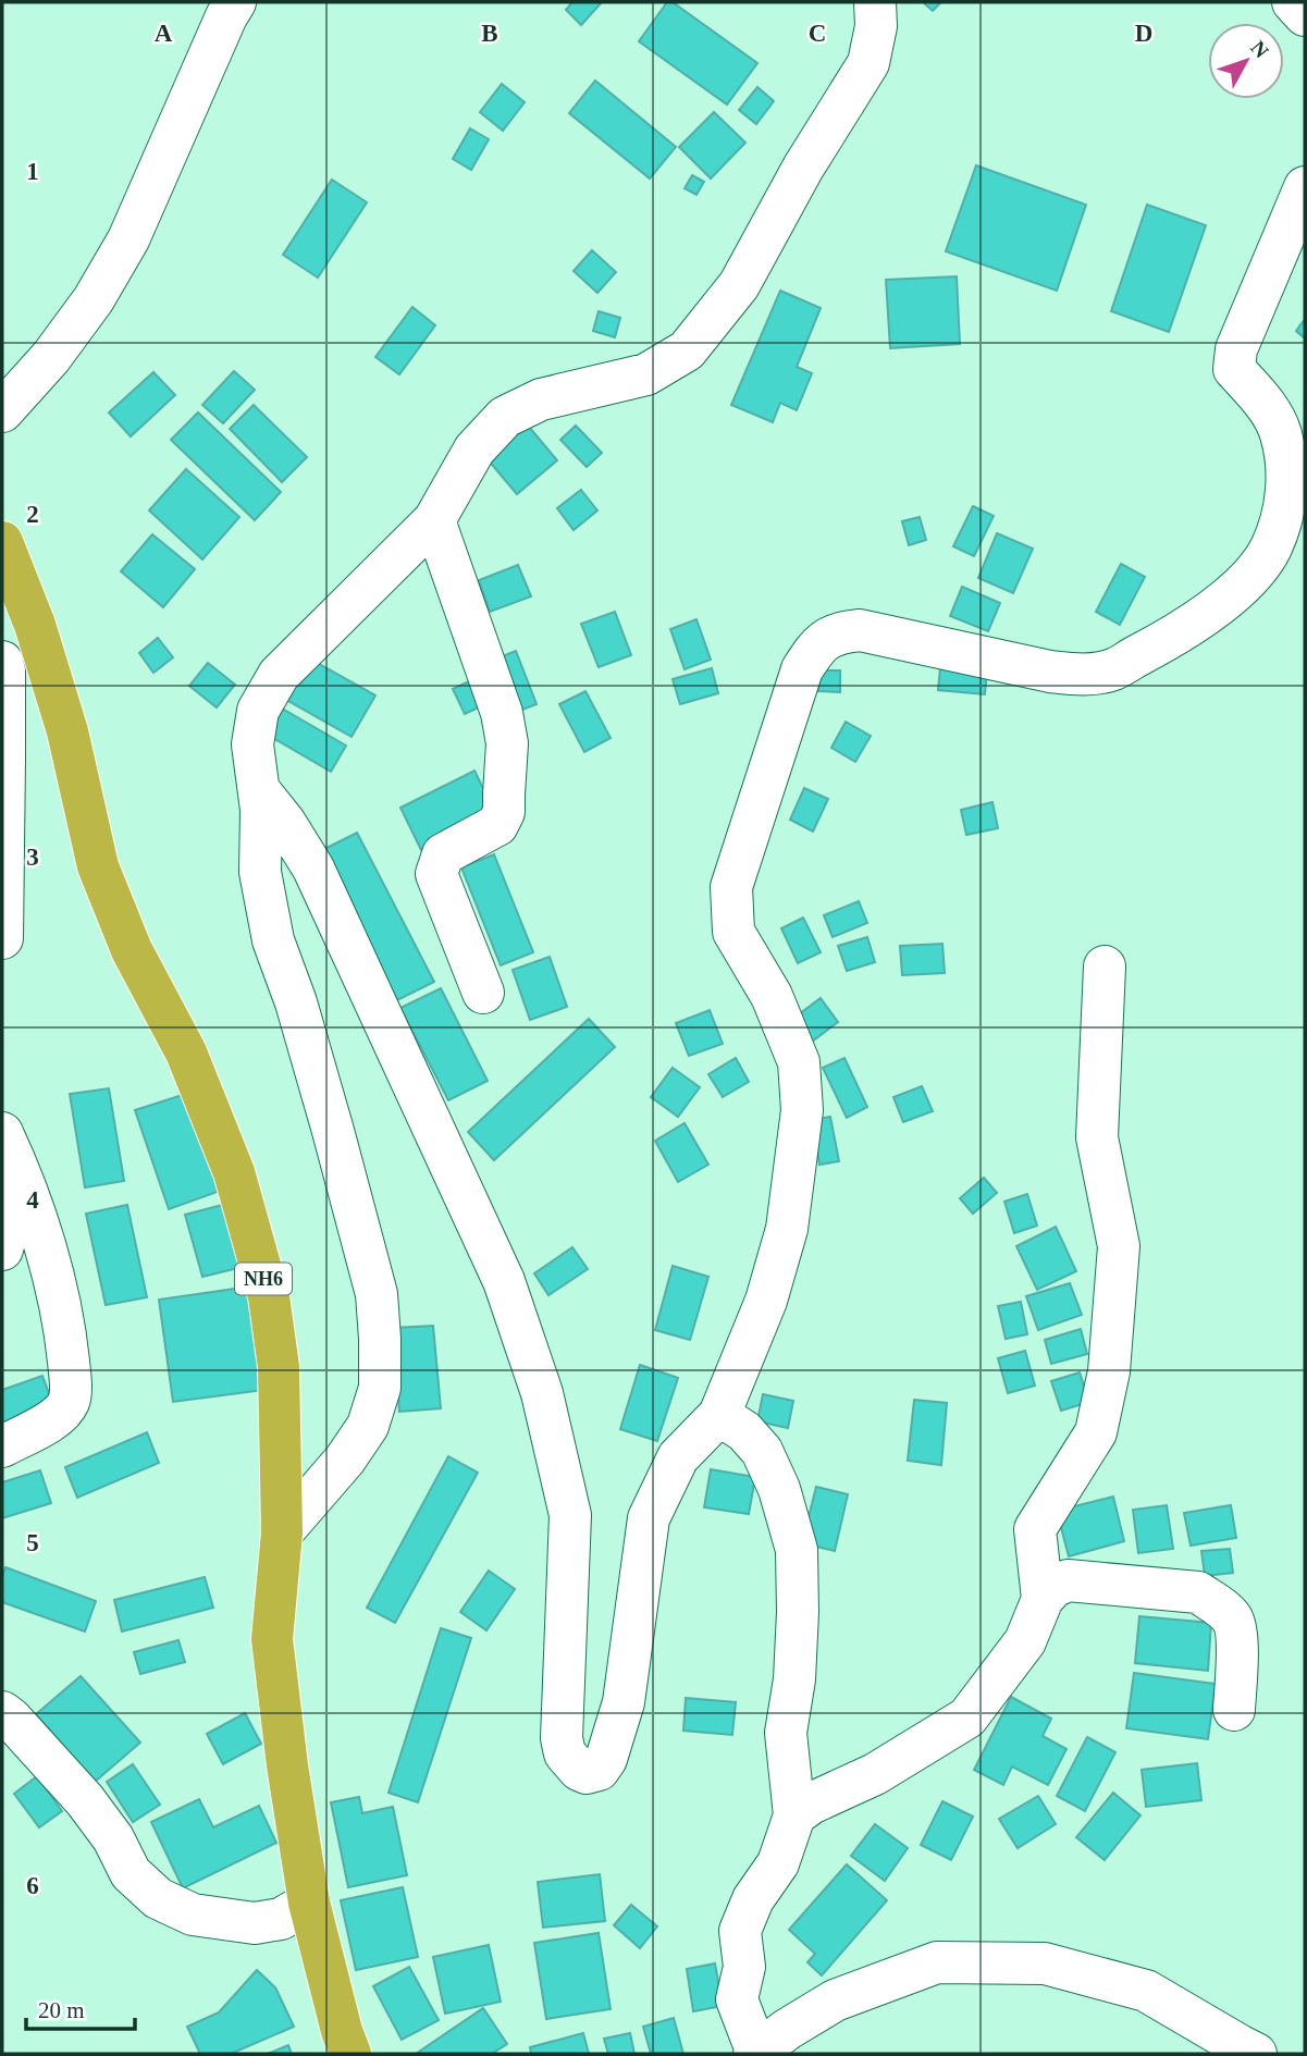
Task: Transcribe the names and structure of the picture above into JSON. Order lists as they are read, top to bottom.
{
  "streets": {
    "highway": ["NH6"]
  },
  "scale_bar": "20 m",
  "north": "top right",
  "grid": {
    "columns": [
      "A",
      "B",
      "C",
      "D"
    ],
    "rows": [
      "1",
      "2",
      "3",
      "4",
      "5",
      "6"
    ]
  }
}
